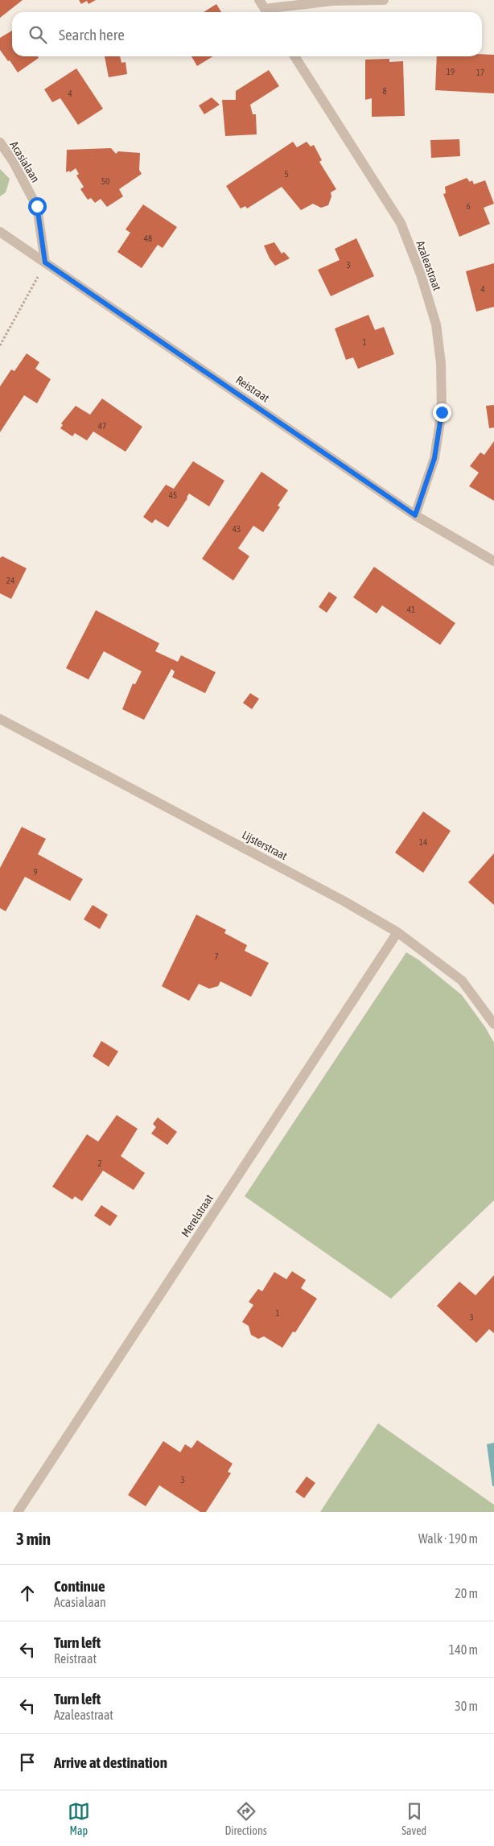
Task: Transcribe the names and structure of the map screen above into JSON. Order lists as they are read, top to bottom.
{
  "streets": {
    "street": [
      "Acasialaan",
      "Azaleastraat",
      "Reistraat",
      "Lijsterstraat",
      "Merelstraat"
    ]
  },
  "crossings": [
    ["Acasialaan", "Reistraat"],
    ["Azaleastraat", "Reistraat"],
    ["Lijsterstraat", "Merelstraat"]
  ],
  "house_numbers": [
    "19",
    "17",
    "8",
    "4",
    "5",
    "50",
    "6",
    "48",
    "3",
    "4",
    "1",
    "47",
    "45",
    "43",
    "24",
    "41",
    "14",
    "9",
    "7",
    "2",
    "1",
    "3",
    "3"
  ],
  "page": {
    "search": "Search here",
    "heading": ["3 min", "Walk · 190 m"],
    "list": [
      ["Continue", "Acasialaan", "20 m"],
      ["Turn left", "Reistraat", "140 m"],
      ["Turn left", "Azaleastraat", "30 m"],
      "Arrive at destination"
    ],
    "nav": ["Map", "Directions", "Saved"]
  }
}
